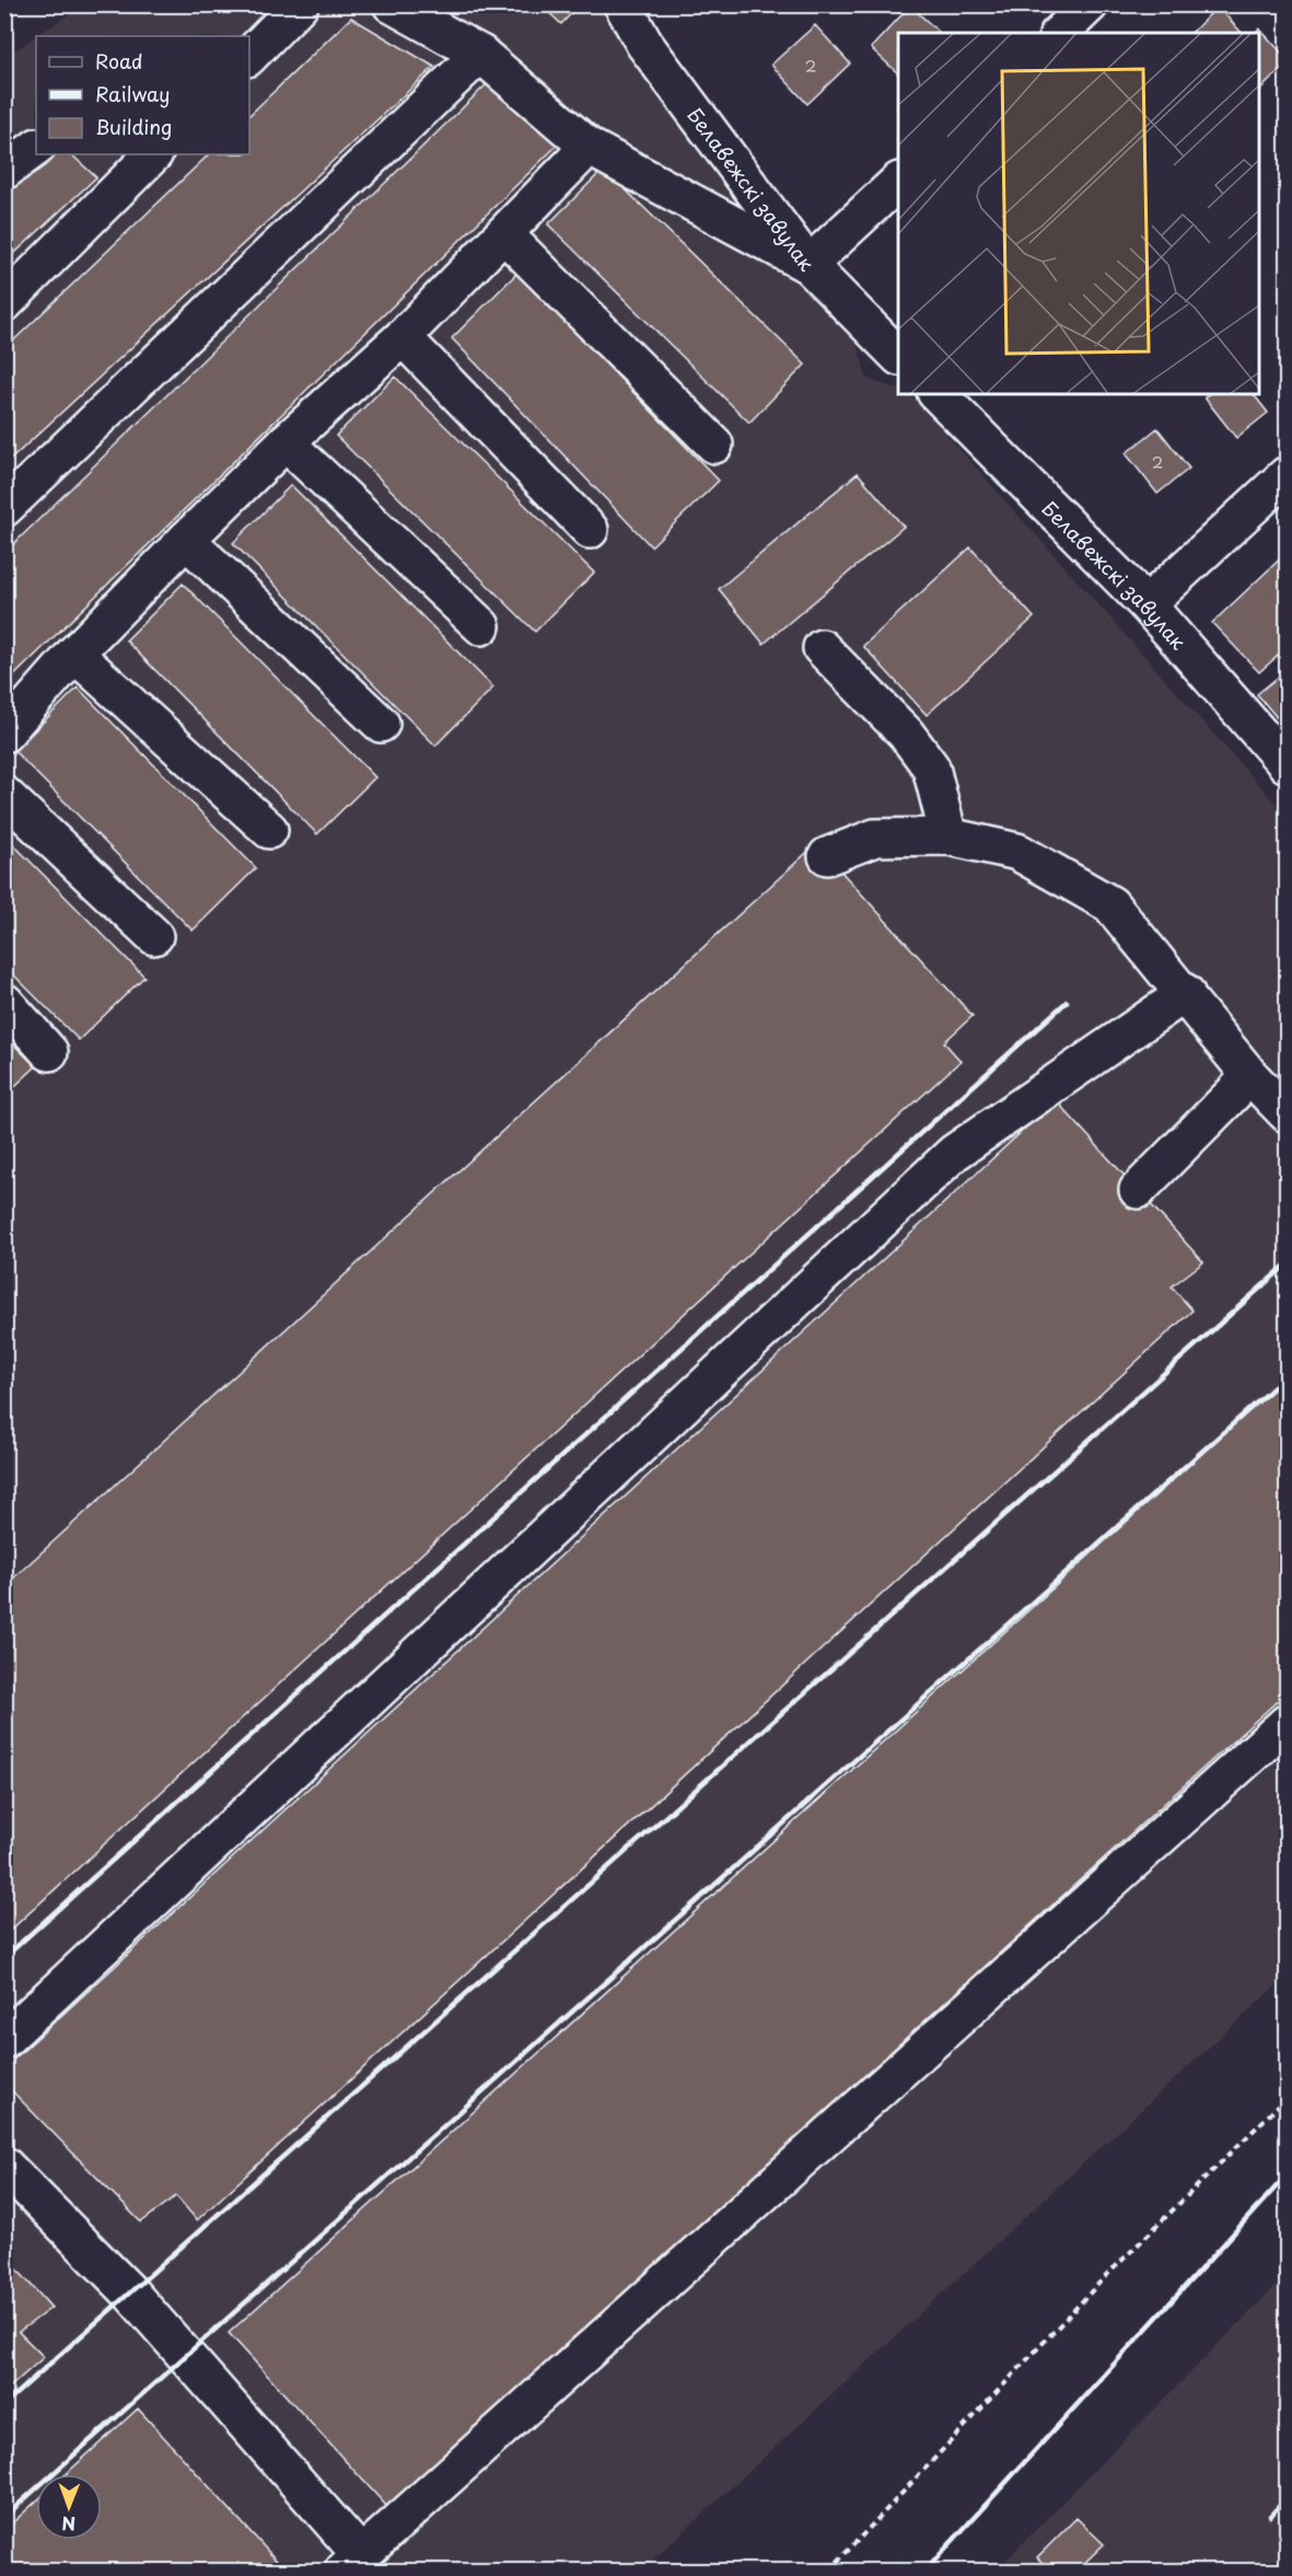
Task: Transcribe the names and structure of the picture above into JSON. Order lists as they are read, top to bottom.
{
  "streets": {
    "street": ["Белавежскі завулак"]
  },
  "house_numbers": ["2", "2"],
  "legend": ["Road", "Railway", "Building"],
  "north": "bottom"
}
